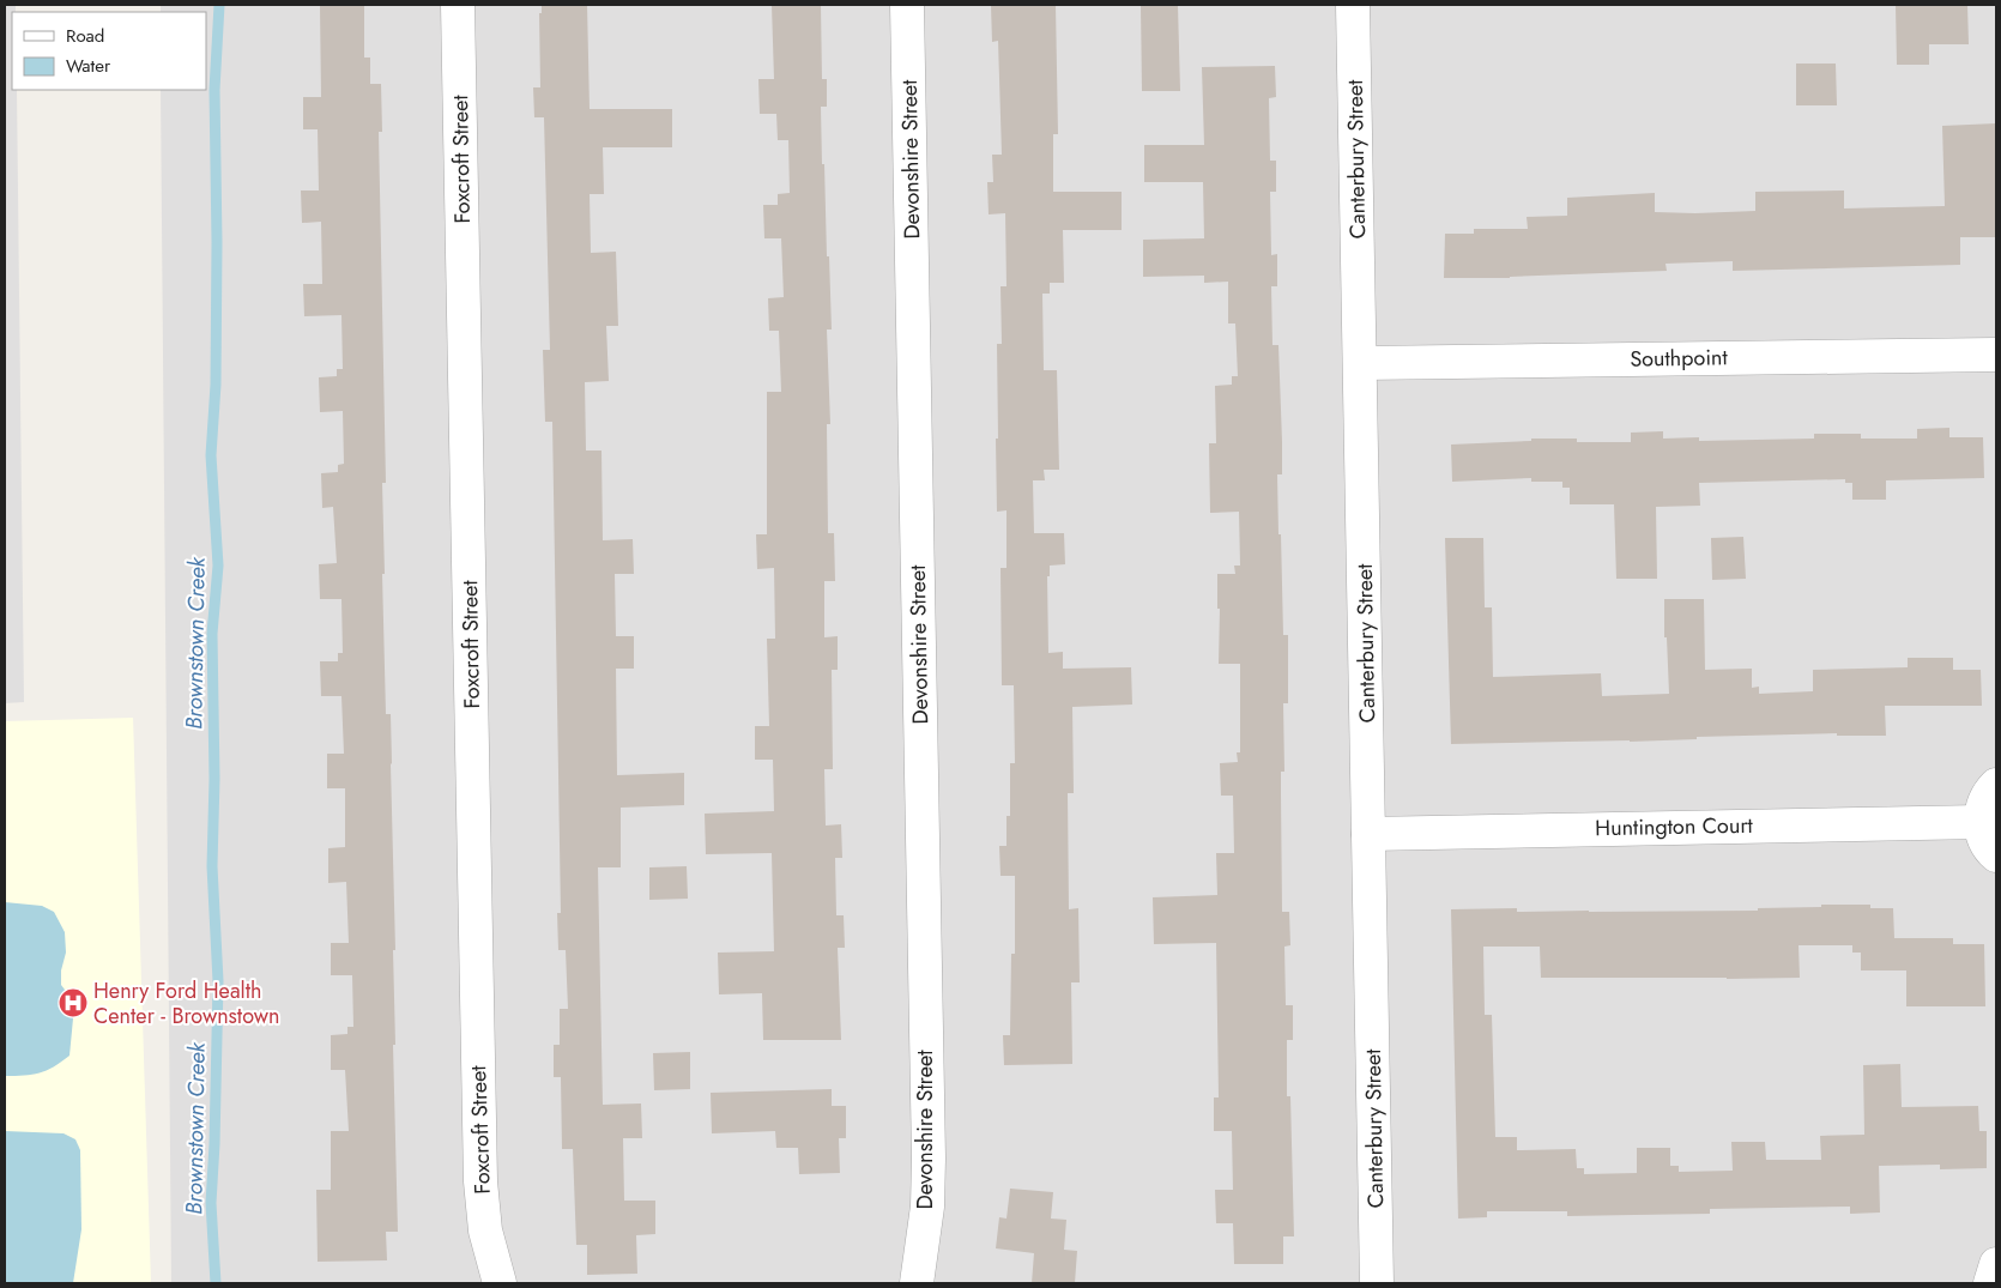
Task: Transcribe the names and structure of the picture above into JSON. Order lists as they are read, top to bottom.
{
  "streets": {
    "street": [
      "Foxcroft Street",
      "Devonshire Street",
      "Canterbury Street",
      "Southpoint",
      "Huntington Court"
    ]
  },
  "crossings": [
    ["Canterbury Street", "Southpoint"],
    ["Canterbury Street", "Huntington Court"]
  ],
  "water": ["Brownstown Creek"],
  "places": {
    "hospital": ["Henry Ford Health Center - Brownstown"]
  },
  "legend": ["Road", "Water"]
}
